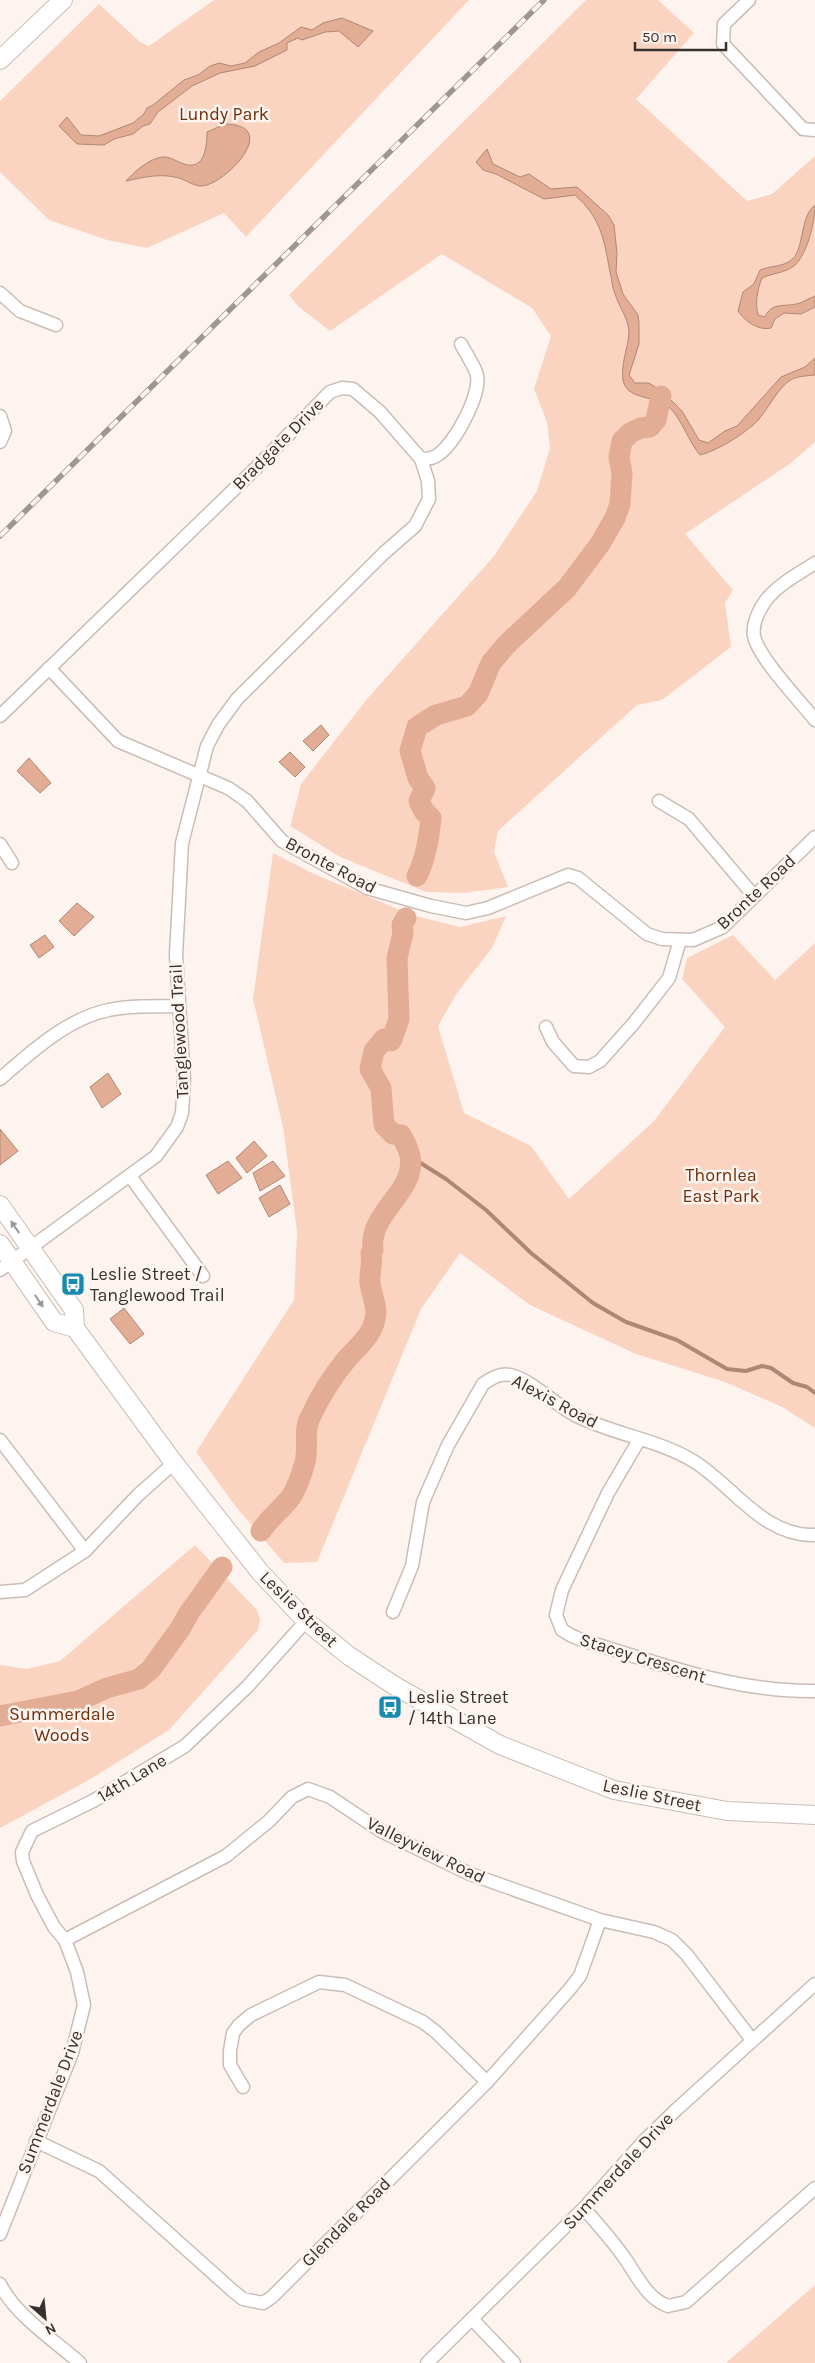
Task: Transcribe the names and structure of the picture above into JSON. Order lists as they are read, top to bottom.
{
  "streets": {
    "main road": ["Leslie Street"],
    "street": [
      "Bradgate Drive",
      "Bronte Road",
      "Tanglewood Trail",
      "Alexis Road",
      "Stacey Crescent",
      "14th Lane",
      "Valleyview Road",
      "Summerdale Drive",
      "Glendale Road"
    ]
  },
  "crossings": [
    ["Bradgate Drive", "Bronte Road"],
    ["Bradgate Drive", "Tanglewood Trail"],
    ["Bronte Road", "Tanglewood Trail"],
    ["Tanglewood Trail", "Leslie Street"],
    ["Alexis Road", "Stacey Crescent"],
    ["Leslie Street", "14th Lane"],
    ["14th Lane", "Valleyview Road"],
    ["14th Lane", "Summerdale Drive"],
    ["Valleyview Road", "Summerdale Drive"],
    ["Valleyview Road", "Glendale Road"],
    ["Summerdale Drive", "Glendale Road"]
  ],
  "parks": ["Lundy Park", "Thornlea East Park", "Summerdale Woods"],
  "places": {
    "bus stop": ["Leslie Street / Tanglewood Trail", "Leslie Street / 14th Lane"]
  },
  "scale_bar": "50 m",
  "north": "bottom right"
}
